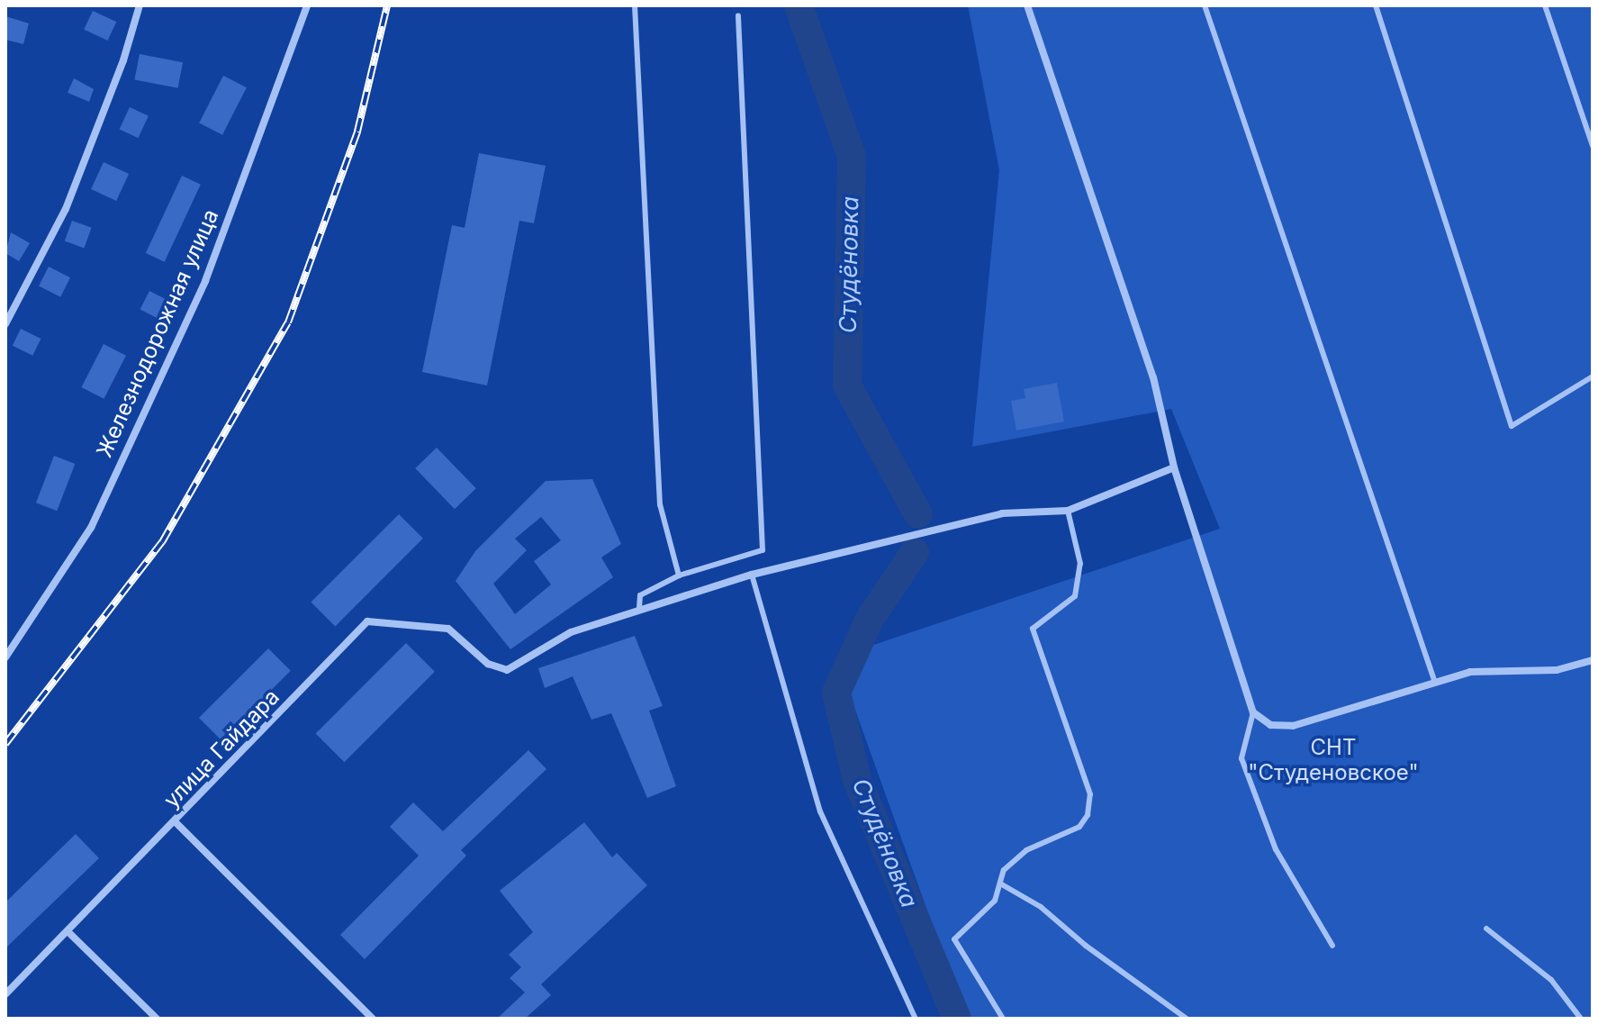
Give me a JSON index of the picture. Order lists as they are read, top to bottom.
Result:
{
  "streets": {
    "street": ["Железнодорожная улица", "улица Гайдара"]
  },
  "water": ["Студёновка"],
  "parks": ["СНТ \"Студеновское\""]
}
